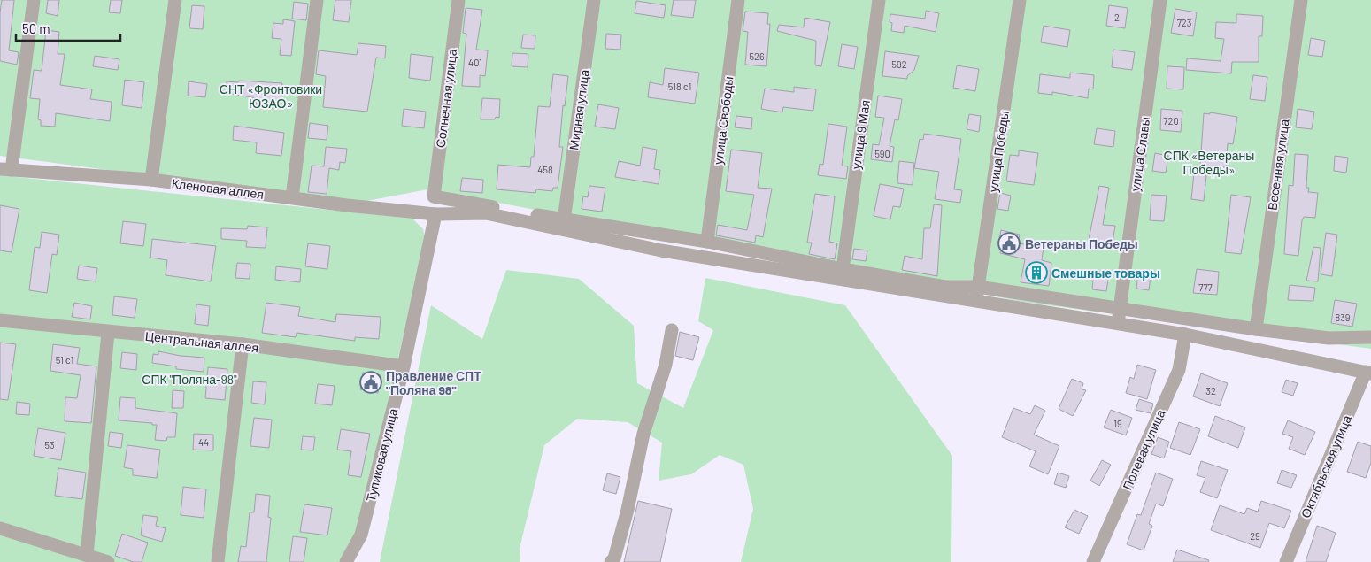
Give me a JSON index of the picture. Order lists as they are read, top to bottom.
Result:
{
  "streets": {
    "street": [
      "Солнечная улица",
      "Мирная улица",
      "улица Свободы",
      "улица 9 Мая",
      "улица Победы",
      "улица Славы",
      "Весенняя улица",
      "Кленовая аллея",
      "Центральная аллея",
      "Полевая улица",
      "Тупиковая улица",
      "Октябрьская улица"
    ]
  },
  "crossings": [
    ["Солнечная улица", "Мирная улица"],
    ["улица Победы", "Кленовая аллея"],
    ["улица Славы", "Кленовая аллея"],
    ["Кленовая аллея", "Полевая улица"],
    ["Кленовая аллея", "Тупиковая улица"],
    ["Кленовая аллея", "Октябрьская улица"],
    ["Центральная аллея", "Тупиковая улица"]
  ],
  "parks": ["СНТ «Фронтовики ЮЗАО»", "СПК «Ветераны Победы»", "СПК \"Поляна-98\""],
  "places": {
    "public building": ["Ветераны Победы", "Правление СПТ \"Поляна 98\""],
    "building": ["Смешные товары"]
  },
  "house_numbers": [
    "2",
    "723",
    "526",
    "401",
    "592",
    "518 с1",
    "720",
    "590",
    "458",
    "777",
    "839",
    "51 с1",
    "32",
    "19",
    "44",
    "53",
    "29"
  ],
  "scale_bar": "50 m"
}
